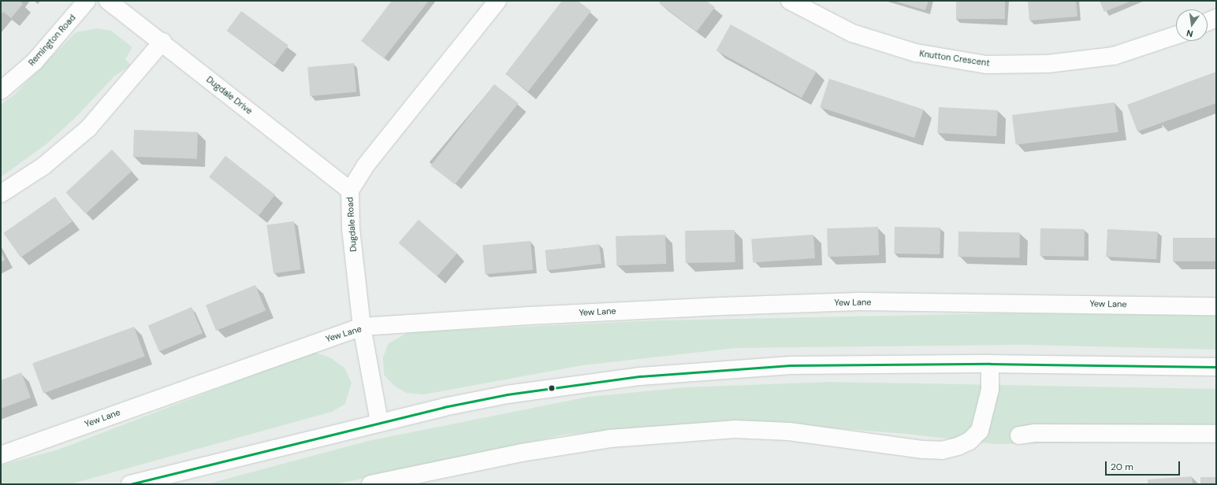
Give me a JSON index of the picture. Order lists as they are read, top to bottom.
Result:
{
  "streets": {
    "street": [
      "Remington Road",
      "Knutton Crescent",
      "Dugdale Drive",
      "Dugdale Road",
      "Yew Lane"
    ]
  },
  "crossings": [
    ["Dugdale Drive", "Dugdale Road"],
    ["Dugdale Road", "Yew Lane"]
  ],
  "lines": ["transit line 20"],
  "scale_bar": "20 m",
  "north": "bottom"
}
